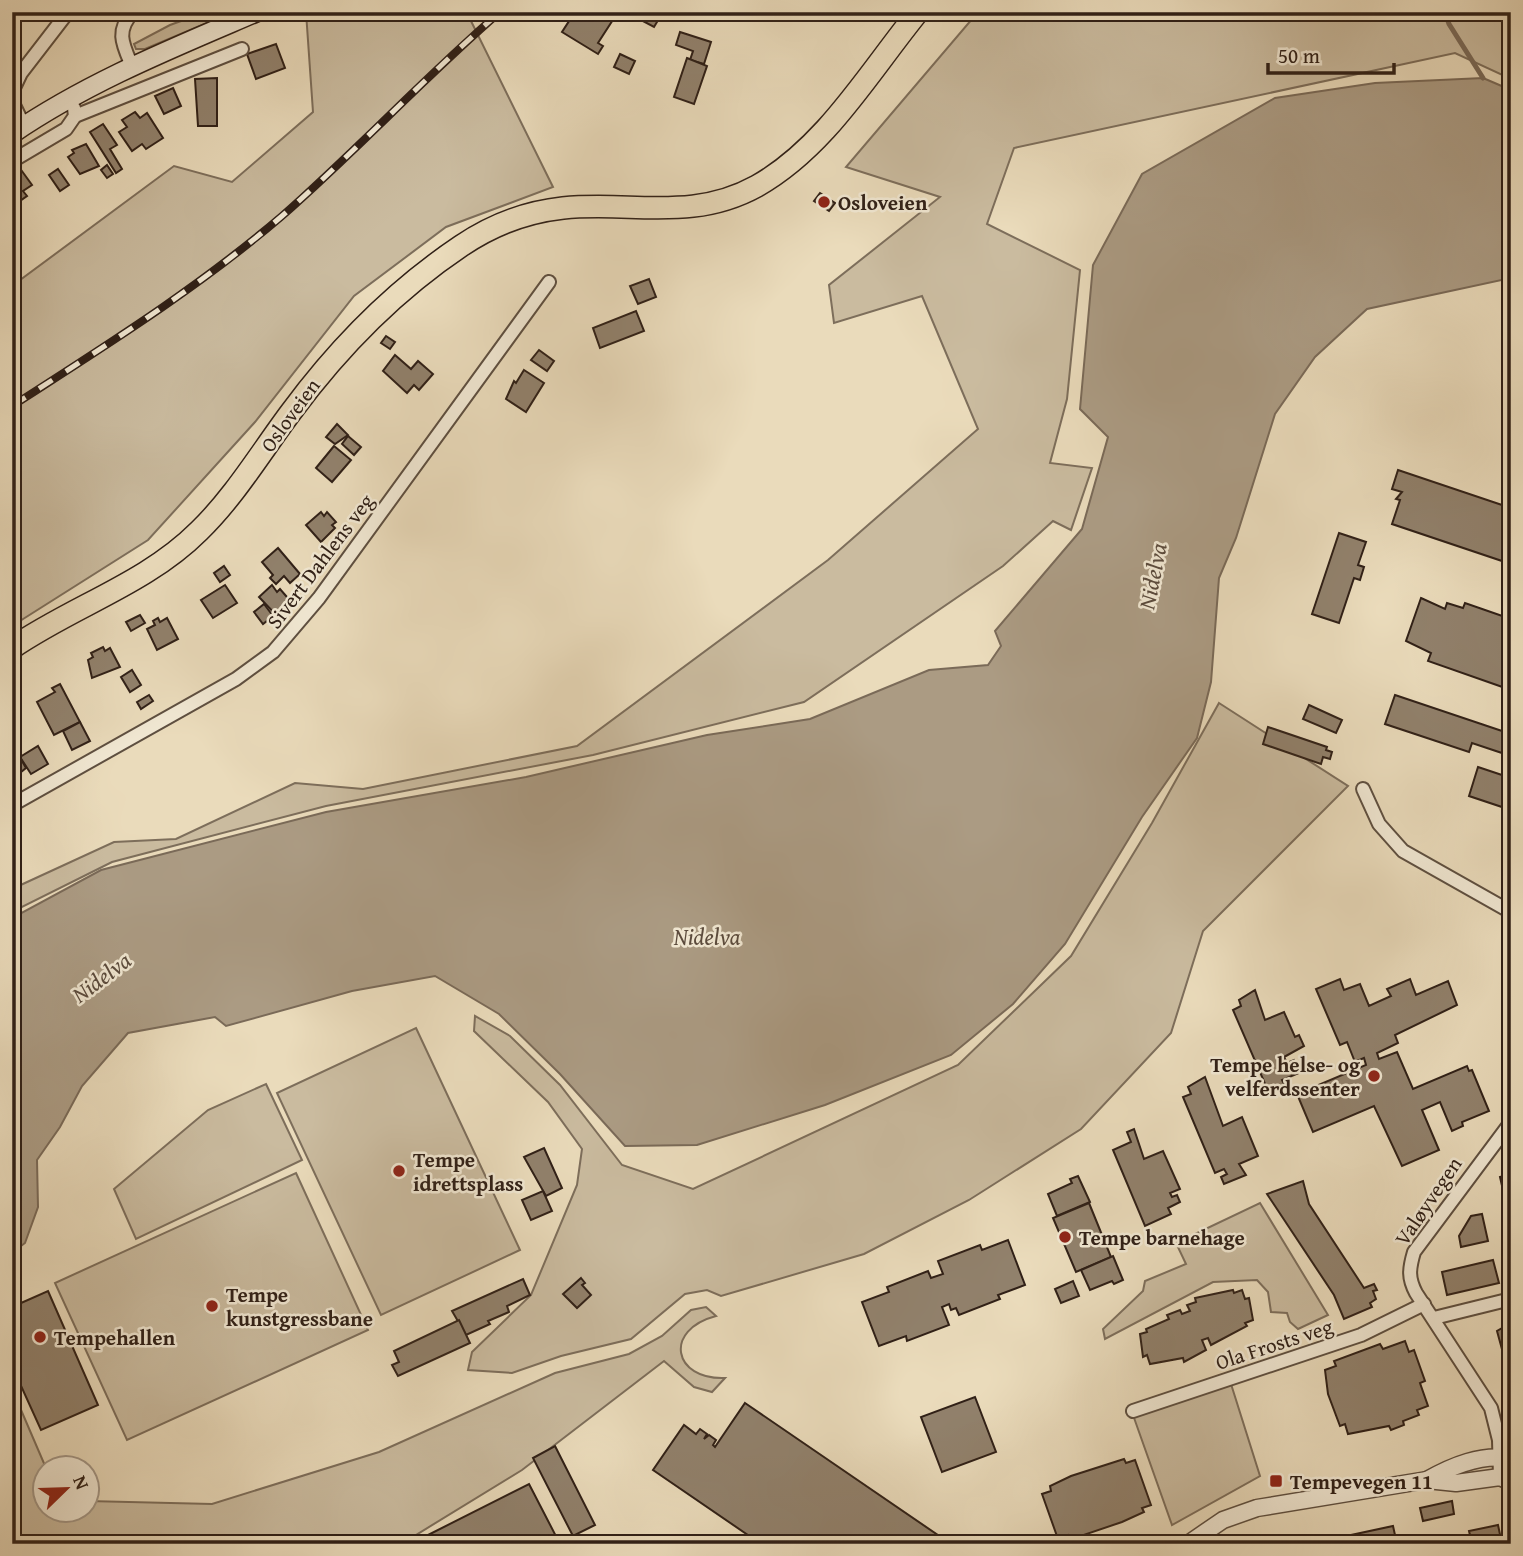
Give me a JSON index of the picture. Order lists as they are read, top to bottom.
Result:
{
  "streets": {
    "highway": ["Osloveien"],
    "street": ["Sivert Dahlens veg", "Valøyvegen", "Ola Frosts veg"]
  },
  "crossings": [
    ["Valøyvegen", "Ola Frosts veg"]
  ],
  "water": ["Nidelva"],
  "places": {
    "other": [
      "Osloveien",
      "Tempe helse- og velferdssenter",
      "Tempe idrettsplass",
      "Tempe barnehage",
      "Tempe kunstgressbane",
      "Tempehallen"
    ],
    "transit": ["Tempevegen 11"]
  },
  "scale_bar": "50 m",
  "north": "top right"
}
